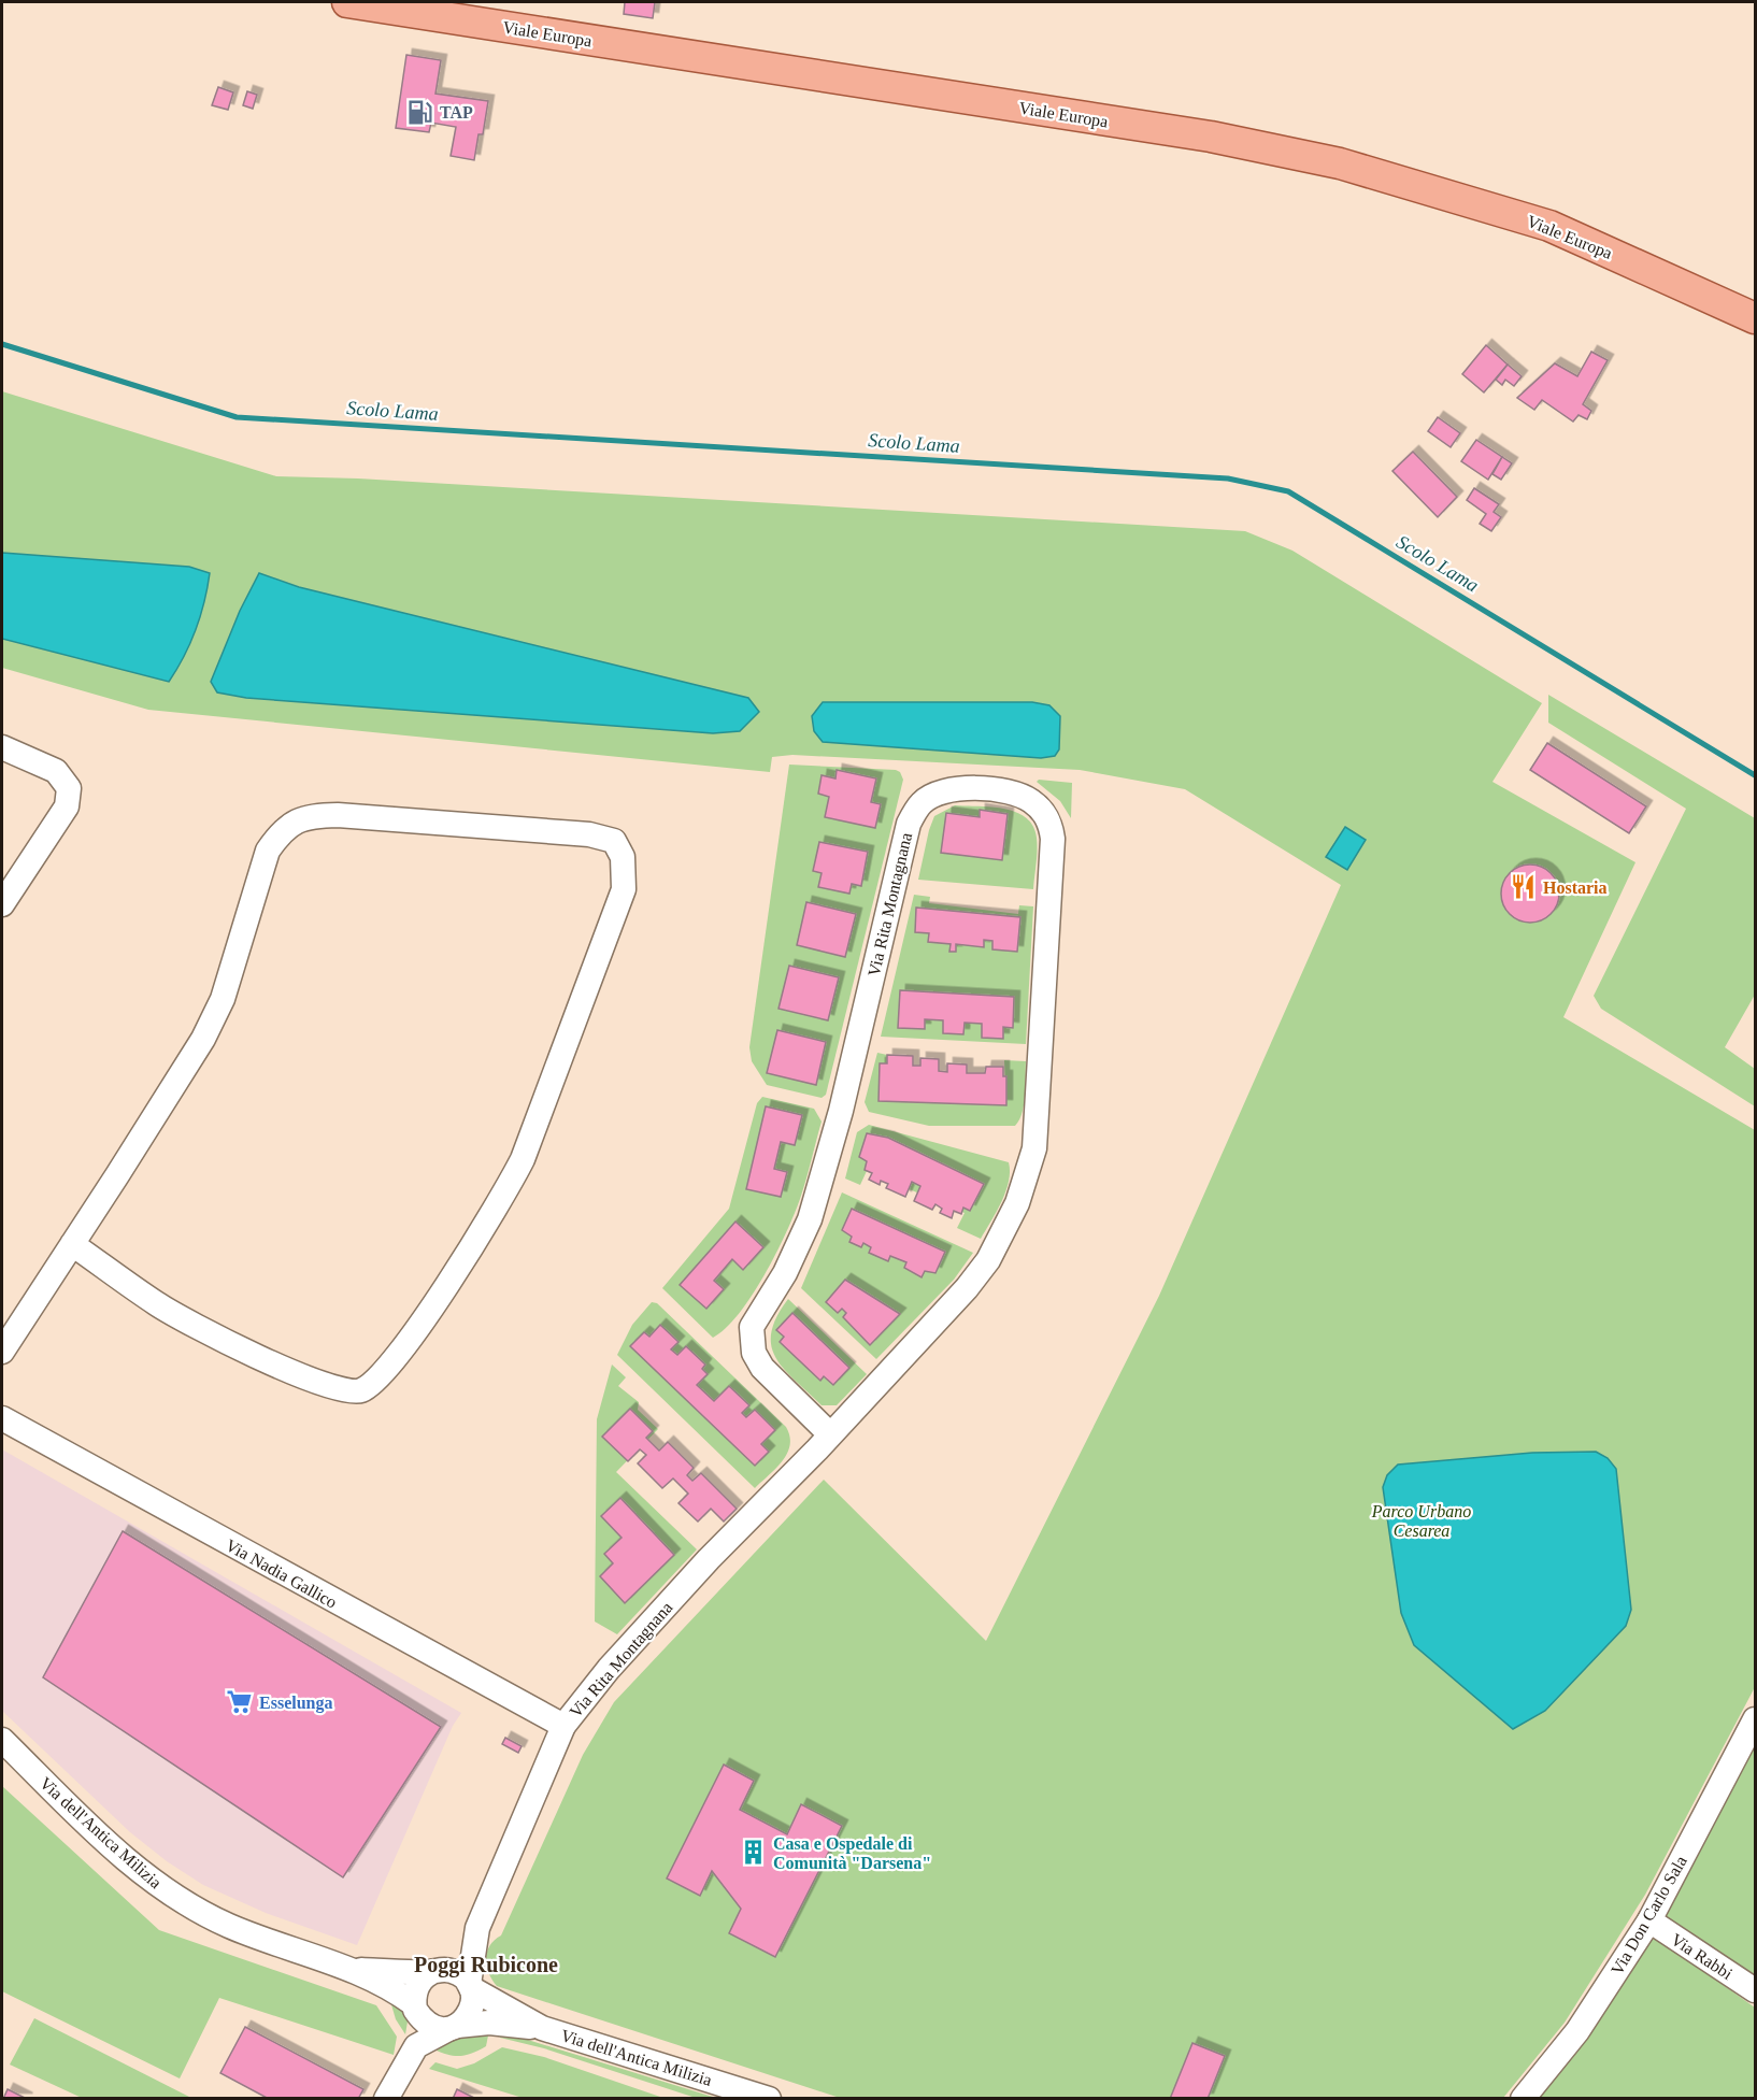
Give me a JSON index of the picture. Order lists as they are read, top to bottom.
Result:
{
  "streets": {
    "main road": ["Viale Europa"],
    "street": [
      "Via Rita Montagnana",
      "Via Nadia Gallico",
      "Via dell'Antica Milizia",
      "Via Don Carlo Sala",
      "Via Rabbi"
    ]
  },
  "crossings": [
    ["Via Rita Montagnana", "Via Nadia Gallico"],
    ["Via Rita Montagnana", "Via dell'Antica Milizia"],
    ["Via Don Carlo Sala", "Via Rabbi"]
  ],
  "districts": ["Poggi Rubicone"],
  "water": ["Scolo Lama"],
  "parks": ["Parco Urbano Cesarea"],
  "places": {
    "fuel station": ["TAP"],
    "restaurant": ["Hostaria"],
    "supermarket": ["Esselunga"],
    "building": ["Casa e Ospedale di Comunità \"Darsena\""]
  }
}
